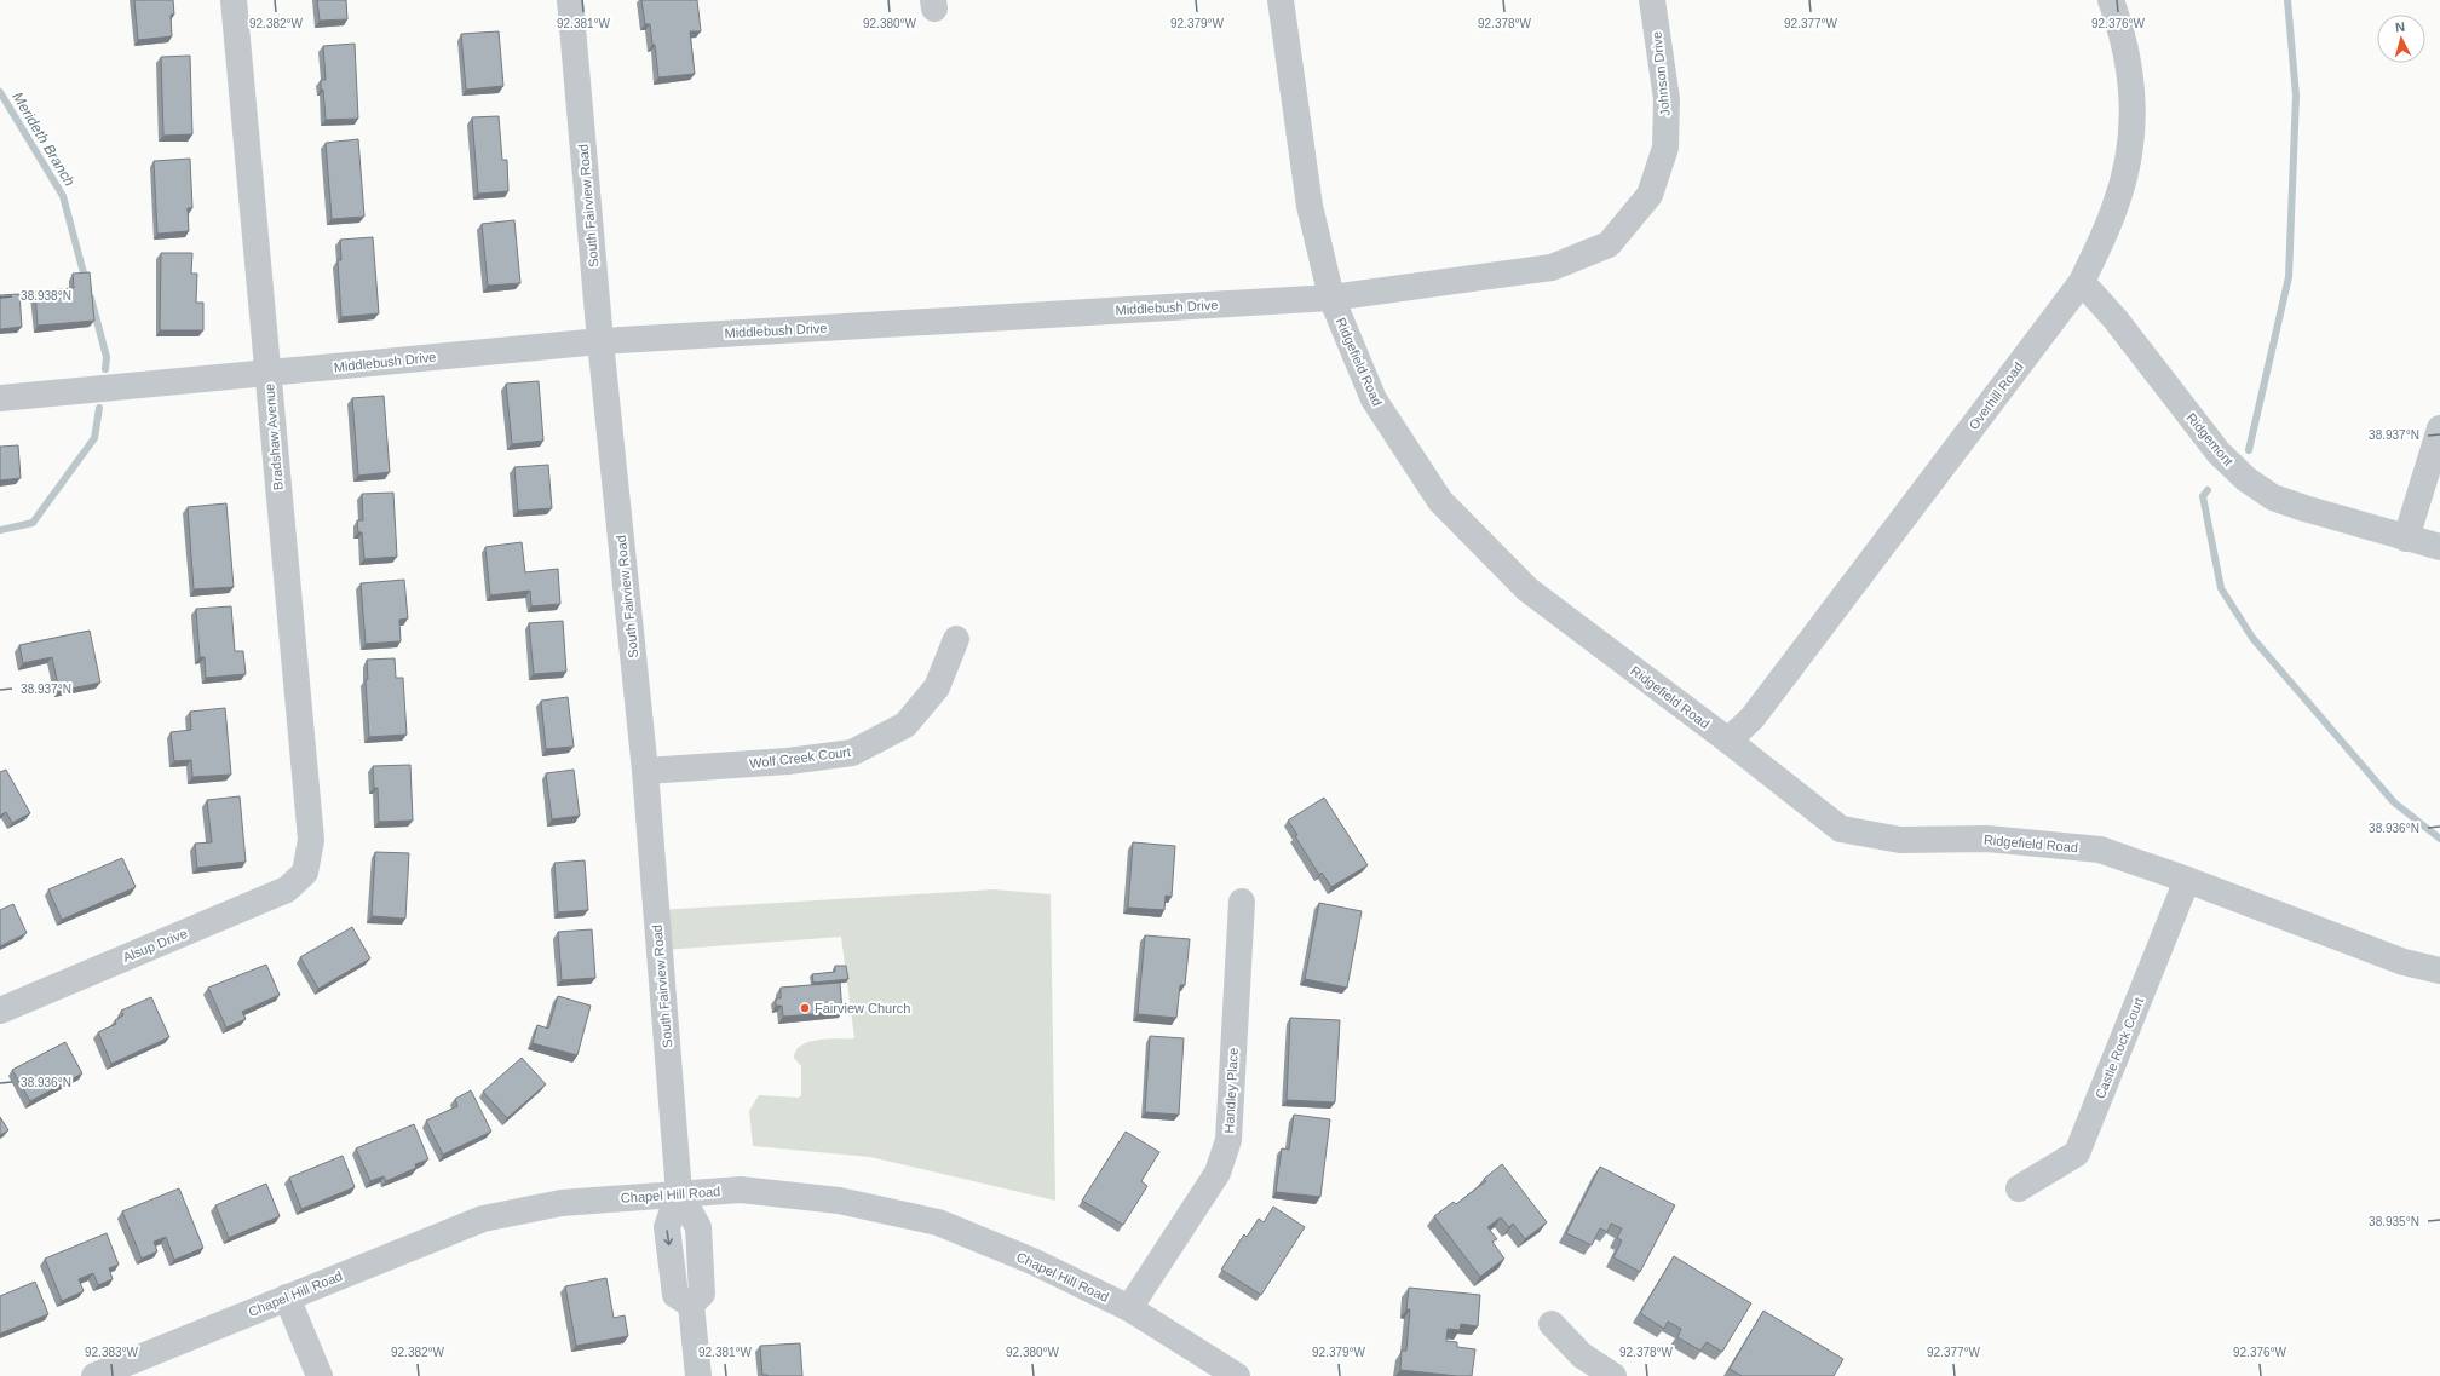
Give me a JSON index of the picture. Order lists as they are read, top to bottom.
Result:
{
  "streets": {
    "street": [
      "Johnson Drive",
      "South Fairview Road",
      "Middlebush Drive",
      "Ridgefield Road",
      "Overhill Road",
      "Bradshaw Avenue",
      "Ridgemont",
      "Wolf Creek Court",
      "Alsup Drive",
      "Castle Rock Court",
      "Handley Place",
      "Chapel Hill Road"
    ]
  },
  "crossings": [
    ["Johnson Drive", "Middlebush Drive"],
    ["South Fairview Road", "Middlebush Drive"],
    ["South Fairview Road", "Wolf Creek Court"],
    ["South Fairview Road", "Chapel Hill Road"],
    ["Middlebush Drive", "Ridgefield Road"],
    ["Middlebush Drive", "Bradshaw Avenue"],
    ["Ridgefield Road", "Overhill Road"],
    ["Ridgefield Road", "Castle Rock Court"],
    ["Overhill Road", "Ridgemont"],
    ["Bradshaw Avenue", "Alsup Drive"],
    ["Handley Place", "Chapel Hill Road"]
  ],
  "water": ["Merideth Branch"],
  "places": ["Fairview Church"],
  "north": "top",
  "coordinates": [
    "92.382°W",
    "92.381°W",
    "92.380°W",
    "92.379°W",
    "92.378°W",
    "92.377°W",
    "92.376°W",
    "38.938°N",
    "38.937°N",
    "38.936°N",
    "38.935°N",
    "92.383°W"
  ]
}
